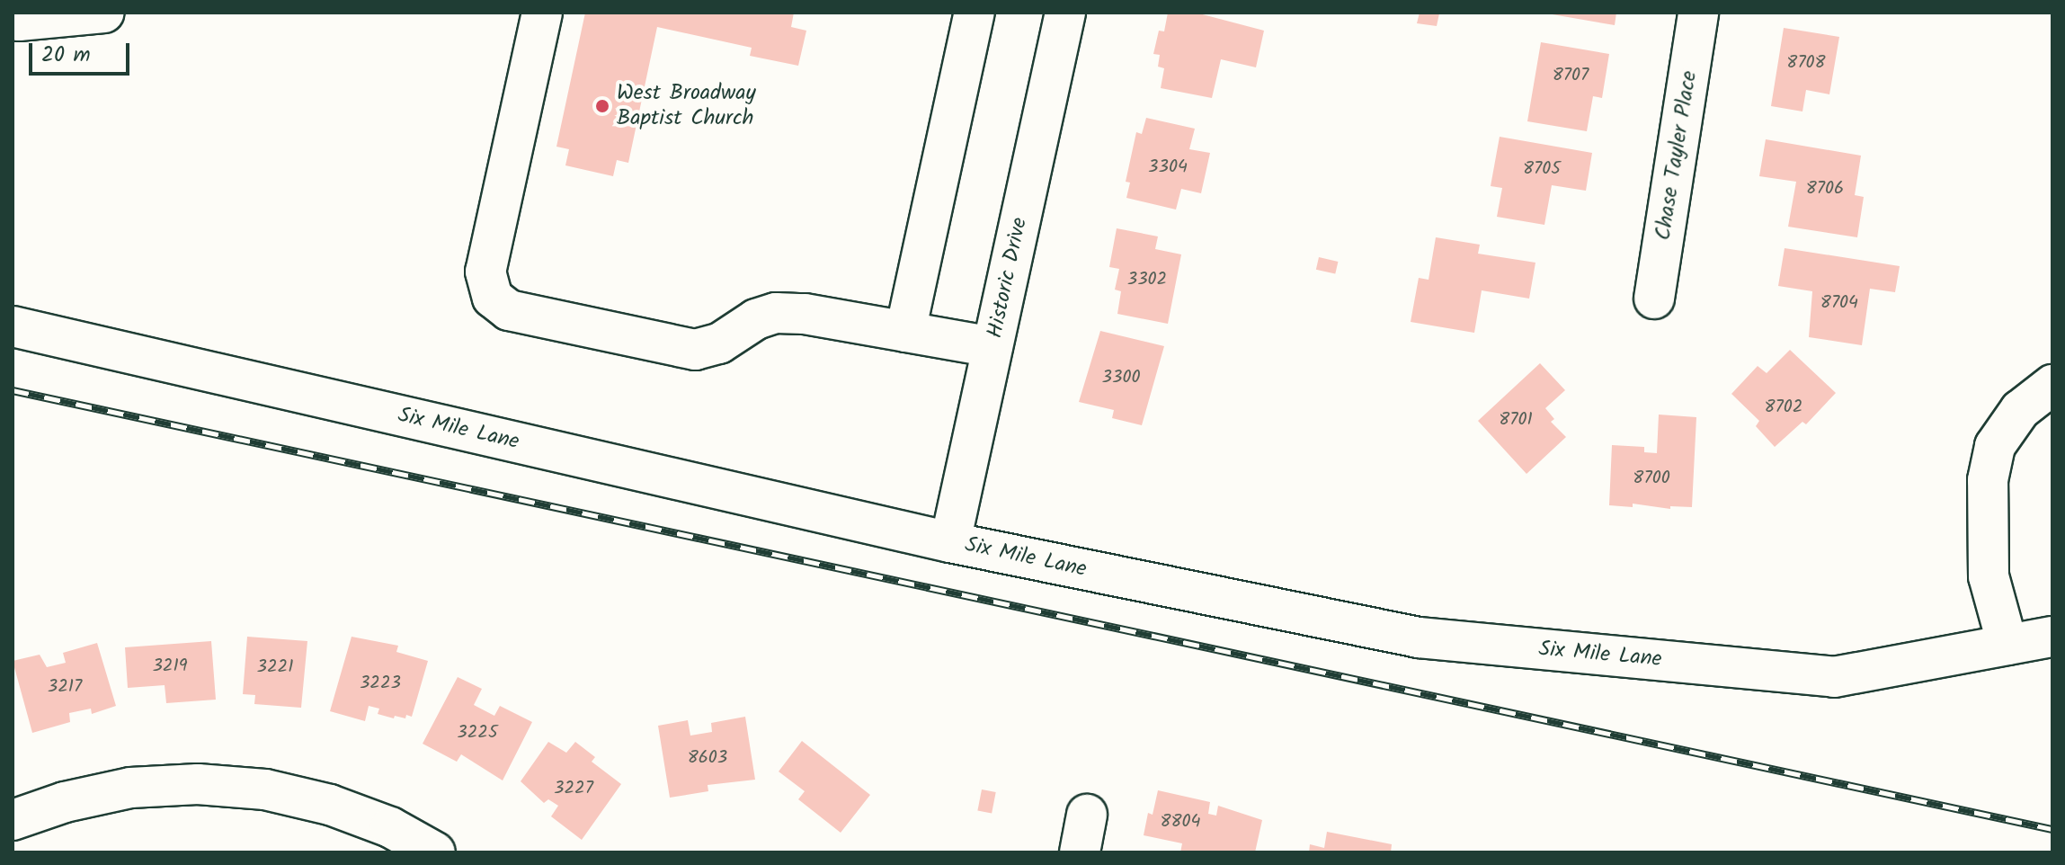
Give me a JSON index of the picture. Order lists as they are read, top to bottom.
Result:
{
  "streets": {
    "street": ["Chase Tayler Place", "Historic Drive", "Six Mile Lane"]
  },
  "crossings": [
    ["Historic Drive", "Six Mile Lane"]
  ],
  "places": ["West Broadway Baptist Church"],
  "house_numbers": [
    "8708",
    "8707",
    "3304",
    "8705",
    "8706",
    "3302",
    "8704",
    "3300",
    "8702",
    "8701",
    "8700",
    "3219",
    "3221",
    "3223",
    "3217",
    "3225",
    "8603",
    "3227",
    "8804"
  ],
  "scale_bar": "20 m"
}
